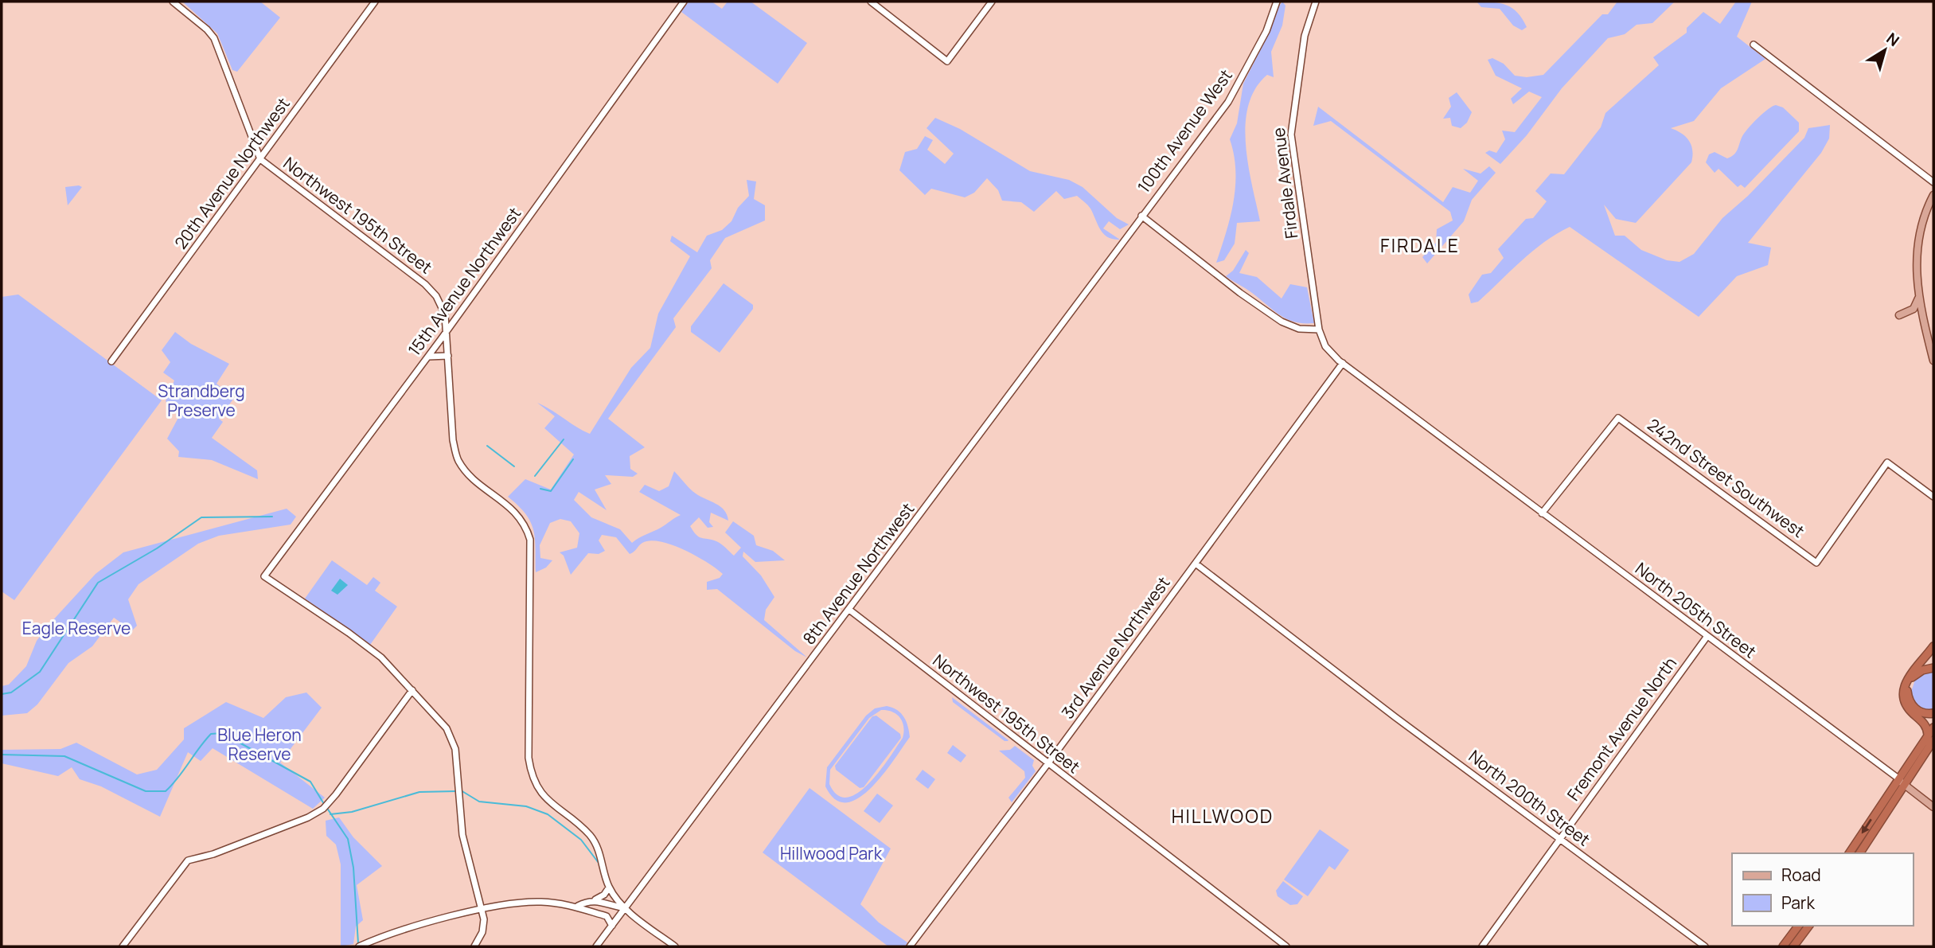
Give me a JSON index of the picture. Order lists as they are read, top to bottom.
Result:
{
  "streets": {
    "main road": ["North 205th Street"],
    "street": [
      "100th Avenue West",
      "20th Avenue Northwest",
      "Firdale Avenue",
      "Northwest 195th Street",
      "15th Avenue Northwest",
      "242nd Street Southwest",
      "8th Avenue Northwest",
      "3rd Avenue Northwest",
      "Fremont Avenue North",
      "North 200th Street"
    ]
  },
  "crossings": [
    ["100th Avenue West", "8th Avenue Northwest"],
    ["20th Avenue Northwest", "Northwest 195th Street"],
    ["Firdale Avenue", "North 205th Street"],
    ["Northwest 195th Street", "8th Avenue Northwest"],
    ["Northwest 195th Street", "3rd Avenue Northwest"],
    ["242nd Street Southwest", "North 205th Street"],
    ["North 205th Street", "3rd Avenue Northwest"],
    ["North 205th Street", "Fremont Avenue North"],
    ["3rd Avenue Northwest", "North 200th Street"],
    ["Fremont Avenue North", "North 200th Street"]
  ],
  "districts": ["FIRDALE", "HILLWOOD"],
  "parks": [
    "Strandberg Preserve",
    "Eagle Reserve",
    "Blue Heron Reserve",
    "Hillwood Park"
  ],
  "legend": ["Road", "Park"],
  "north": "top right"
}
